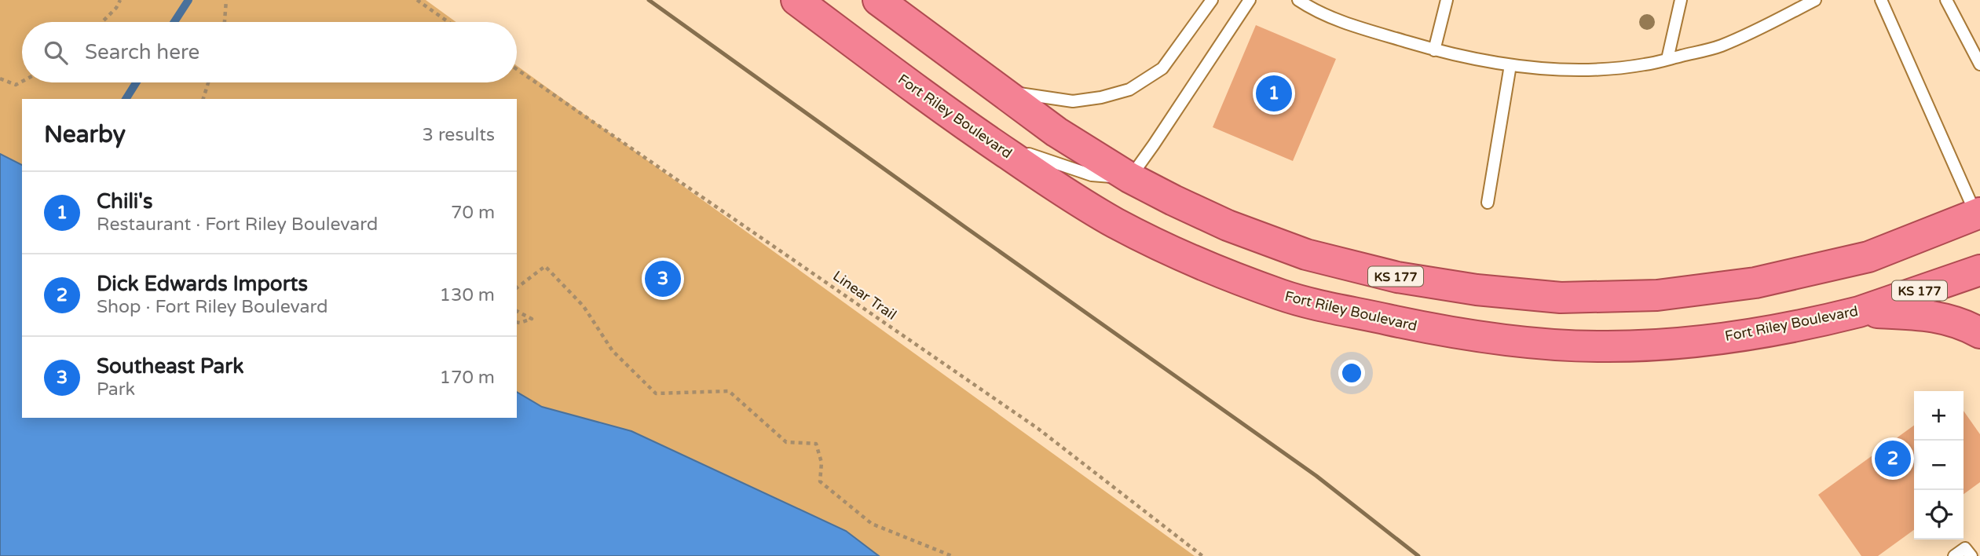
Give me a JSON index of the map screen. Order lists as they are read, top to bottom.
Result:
{
  "streets": {
    "highway": ["Fort Riley Boulevard", "KS 177"],
    "path": ["Linear Trail"]
  },
  "page": {
    "search": "Search here",
    "pins": ["1", "3", "2"],
    "heading": ["Nearby", "3 results"],
    "list": [
      {
        "mark": "1",
        "name": "Chili's",
        "note": "Restaurant · Fort Riley Boulevard",
        "value": "70 m"
      },
      {
        "mark": "2",
        "name": "Dick Edwards Imports",
        "note": "Shop · Fort Riley Boulevard",
        "value": "130 m"
      },
      {
        "mark": "3",
        "name": "Southeast Park",
        "note": "Park",
        "value": "170 m"
      }
    ],
    "map_buttons": ["+", "−"]
  }
}
